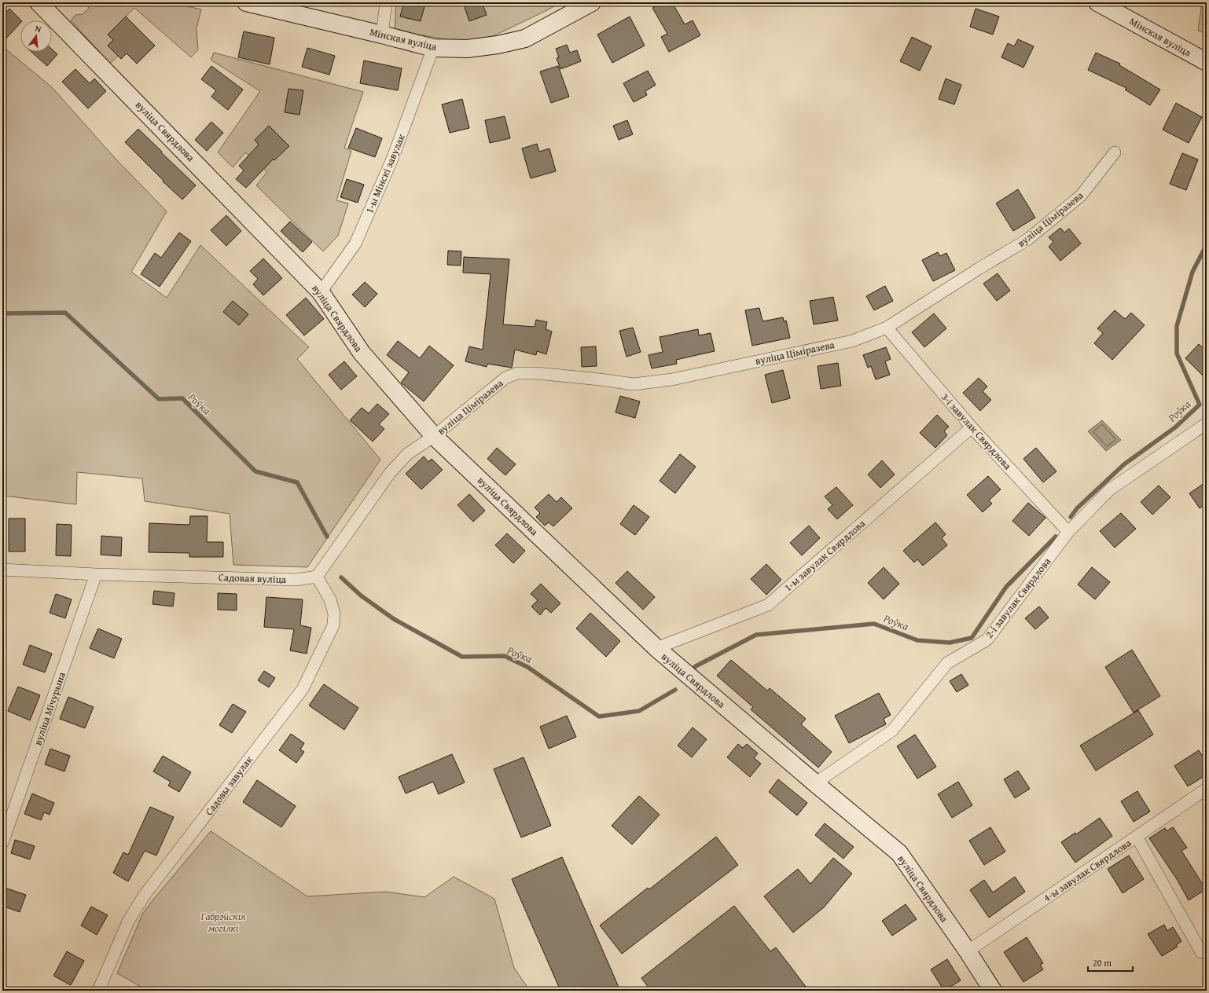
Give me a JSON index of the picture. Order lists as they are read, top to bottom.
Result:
{
  "streets": {
    "street": [
      "Мінская вуліца",
      "вуліца Свярдлова",
      "1-ы Мінскі завулак",
      "вуліца Ціміразева",
      "3-і завулак Свярдлова",
      "1-ы завулак Свярдлова",
      "Садовая вуліца",
      "2-і завулак Свярдлова",
      "вуліца Мічурына",
      "Садовы завулак",
      "4-ы завулак Свярдлова"
    ]
  },
  "crossings": [
    ["Мінская вуліца", "1-ы Мінскі завулак"],
    ["вуліца Свярдлова", "1-ы Мінскі завулак"],
    ["вуліца Свярдлова", "вуліца Ціміразева"],
    ["вуліца Свярдлова", "1-ы завулак Свярдлова"],
    ["вуліца Свярдлова", "2-і завулак Свярдлова"],
    ["вуліца Свярдлова", "4-ы завулак Свярдлова"],
    ["вуліца Ціміразева", "3-і завулак Свярдлова"],
    ["3-і завулак Свярдлова", "1-ы завулак Свярдлова"],
    ["3-і завулак Свярдлова", "2-і завулак Свярдлова"],
    ["Садовая вуліца", "вуліца Мічурына"],
    ["Садовая вуліца", "Садовы завулак"]
  ],
  "water": ["Роўка"],
  "parks": ["Габрэйскія могілкі"],
  "scale_bar": "20 m",
  "north": "top"
}
